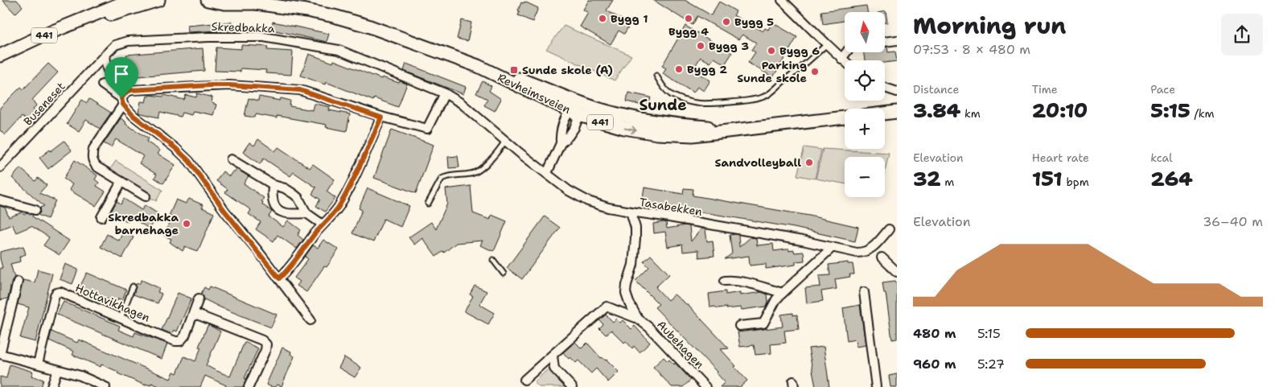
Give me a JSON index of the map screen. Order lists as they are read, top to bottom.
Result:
{
  "streets": {
    "main road": ["441", "Revheimsveien"],
    "street": [
      "Skredbakka",
      "Buseneset",
      "Tasabekken",
      "Hottavikhagen",
      "Aubehagen"
    ]
  },
  "crossings": [
    ["Skredbakka", "Buseneset"],
    ["Skredbakka", "Tasabekken"],
    ["Tasabekken", "Aubehagen"]
  ],
  "districts": ["Sunde"],
  "places": {
    "other": [
      "Bygg 1",
      "Bygg 4",
      "Bygg 5",
      "Bygg 3",
      "Bygg 6",
      "Bygg 2",
      "Parking Sunde skole",
      "Sandvolleyball",
      "Skredbakka barnehage"
    ],
    "transit": ["Sunde skole (A)"]
  },
  "north": "top",
  "page": {
    "heading": ["Morning run", "07:53 · 8 × 480 m"],
    "map_buttons": ["+", "−"],
    "stats": [
      ["Distance", "3.84 km"],
      ["Time", "20:10"],
      ["Pace", "5:15 /km"],
      ["Elevation", "32 m"],
      ["Heart rate", "151 bpm"],
      ["kcal", "264"]
    ],
    "chart": ["Elevation", "36–40 m"],
    "list": [
      {
        "name": "480 m",
        "note": "5:15"
      },
      {
        "name": "960 m",
        "note": "5:27"
      }
    ]
  }
}
